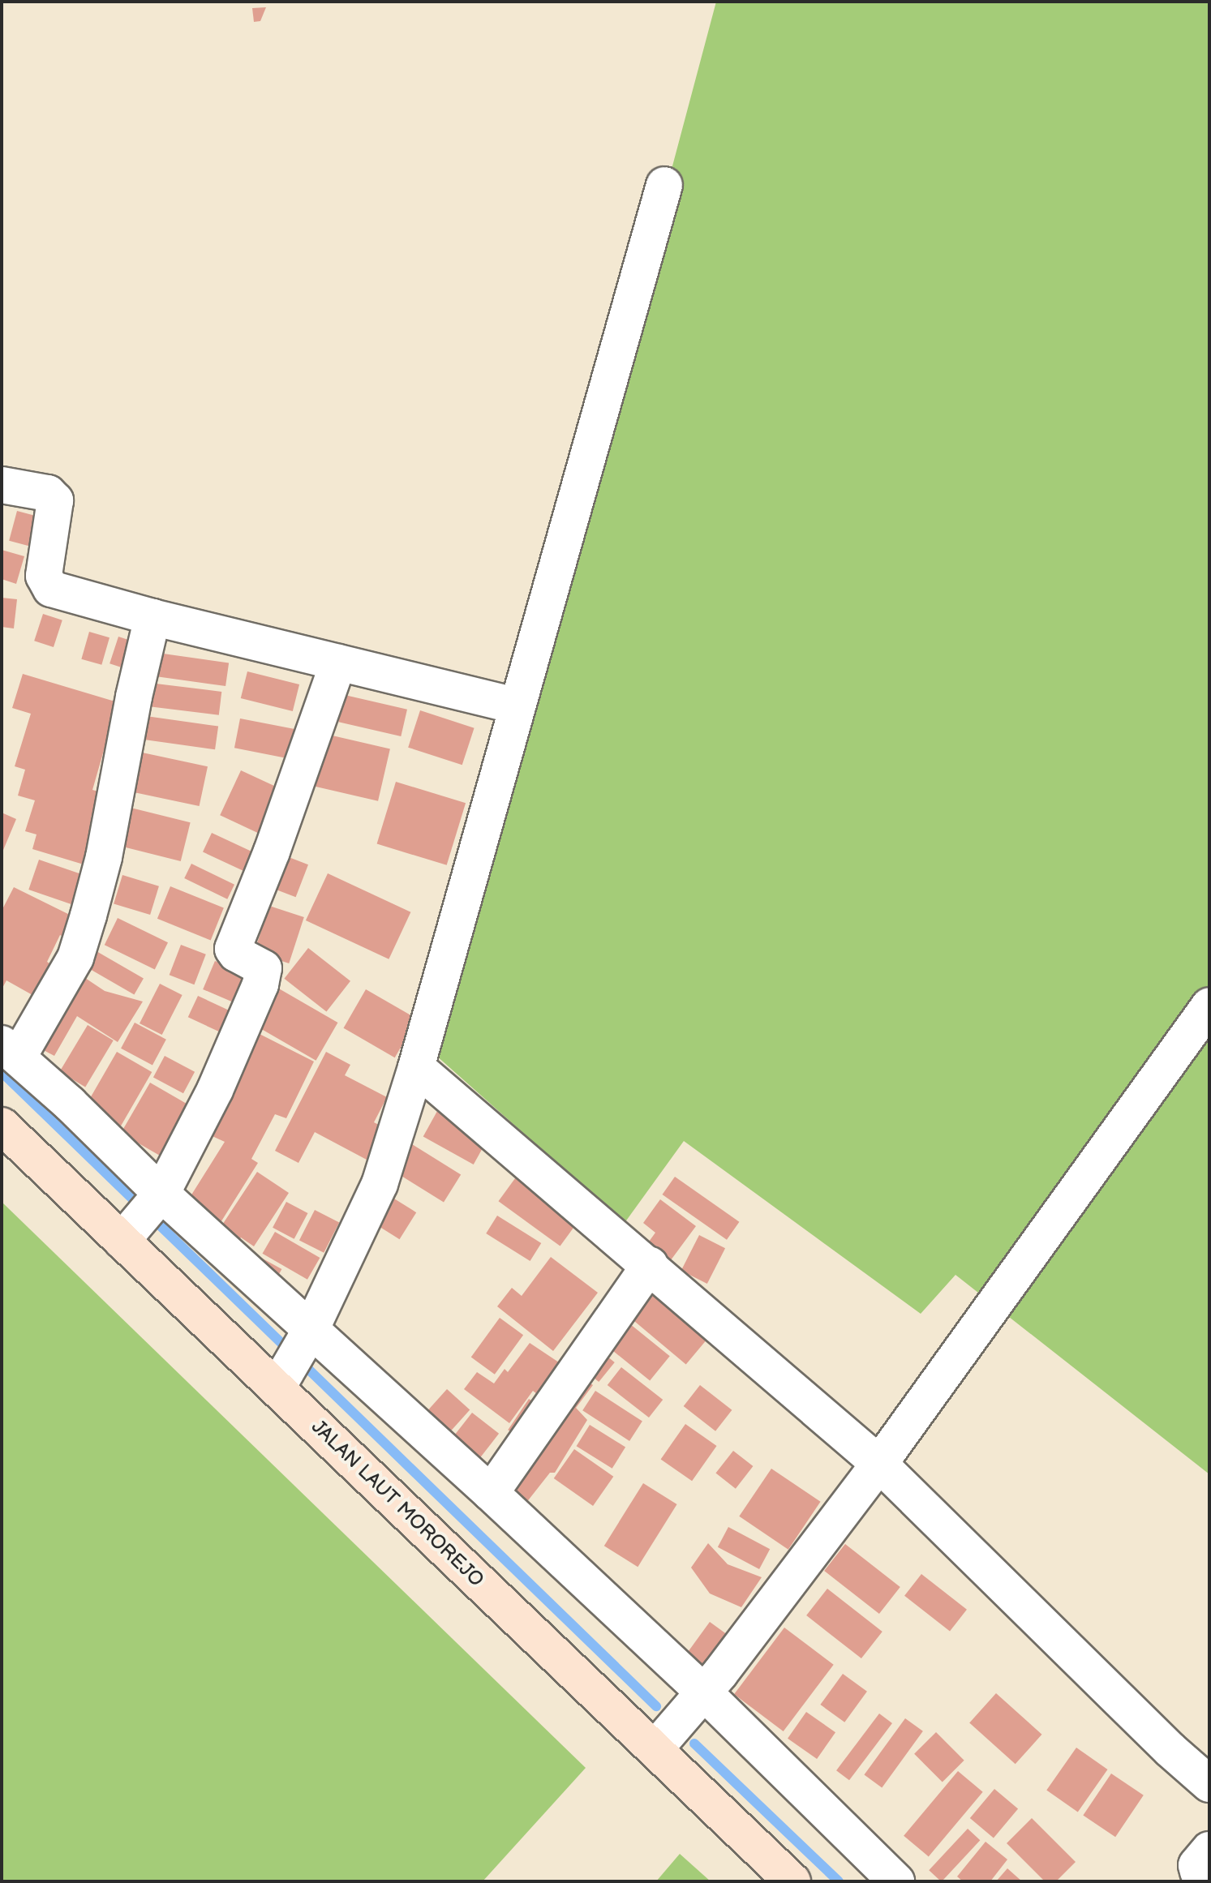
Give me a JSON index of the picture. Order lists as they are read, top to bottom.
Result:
{
  "streets": {
    "street": ["JALAN LAUT MOROREJO"]
  }
}
